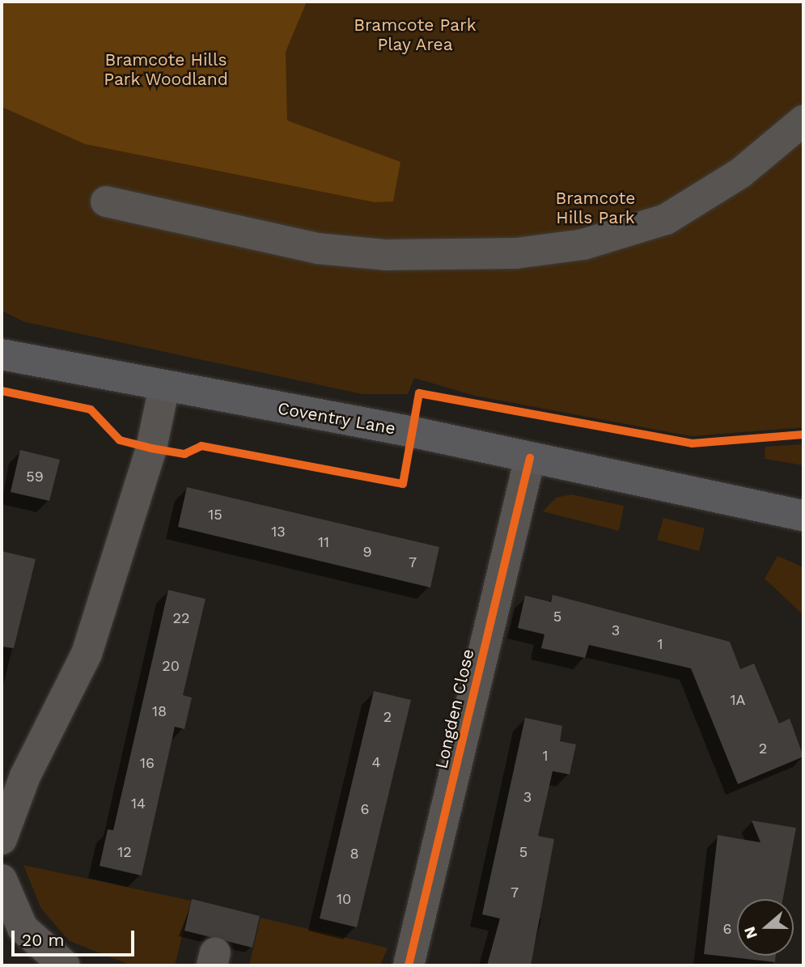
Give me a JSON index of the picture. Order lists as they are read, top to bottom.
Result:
{
  "streets": {
    "main road": ["Coventry Lane"],
    "street": ["Longden Close"]
  },
  "crossings": [
    ["Coventry Lane", "Longden Close"]
  ],
  "parks": ["Bramcote Park Play Area", "Bramcote Hills Park Woodland", "Bramcote Hills Park"],
  "house_numbers": [
    "59",
    "15",
    "13",
    "11",
    "9",
    "7",
    "5",
    "22",
    "3",
    "1",
    "20",
    "1A",
    "18",
    "2",
    "2",
    "1",
    "4",
    "16",
    "3",
    "14",
    "6",
    "12",
    "5",
    "8",
    "7",
    "10",
    "6"
  ],
  "scale_bar": "20 m",
  "north": "left"
}
